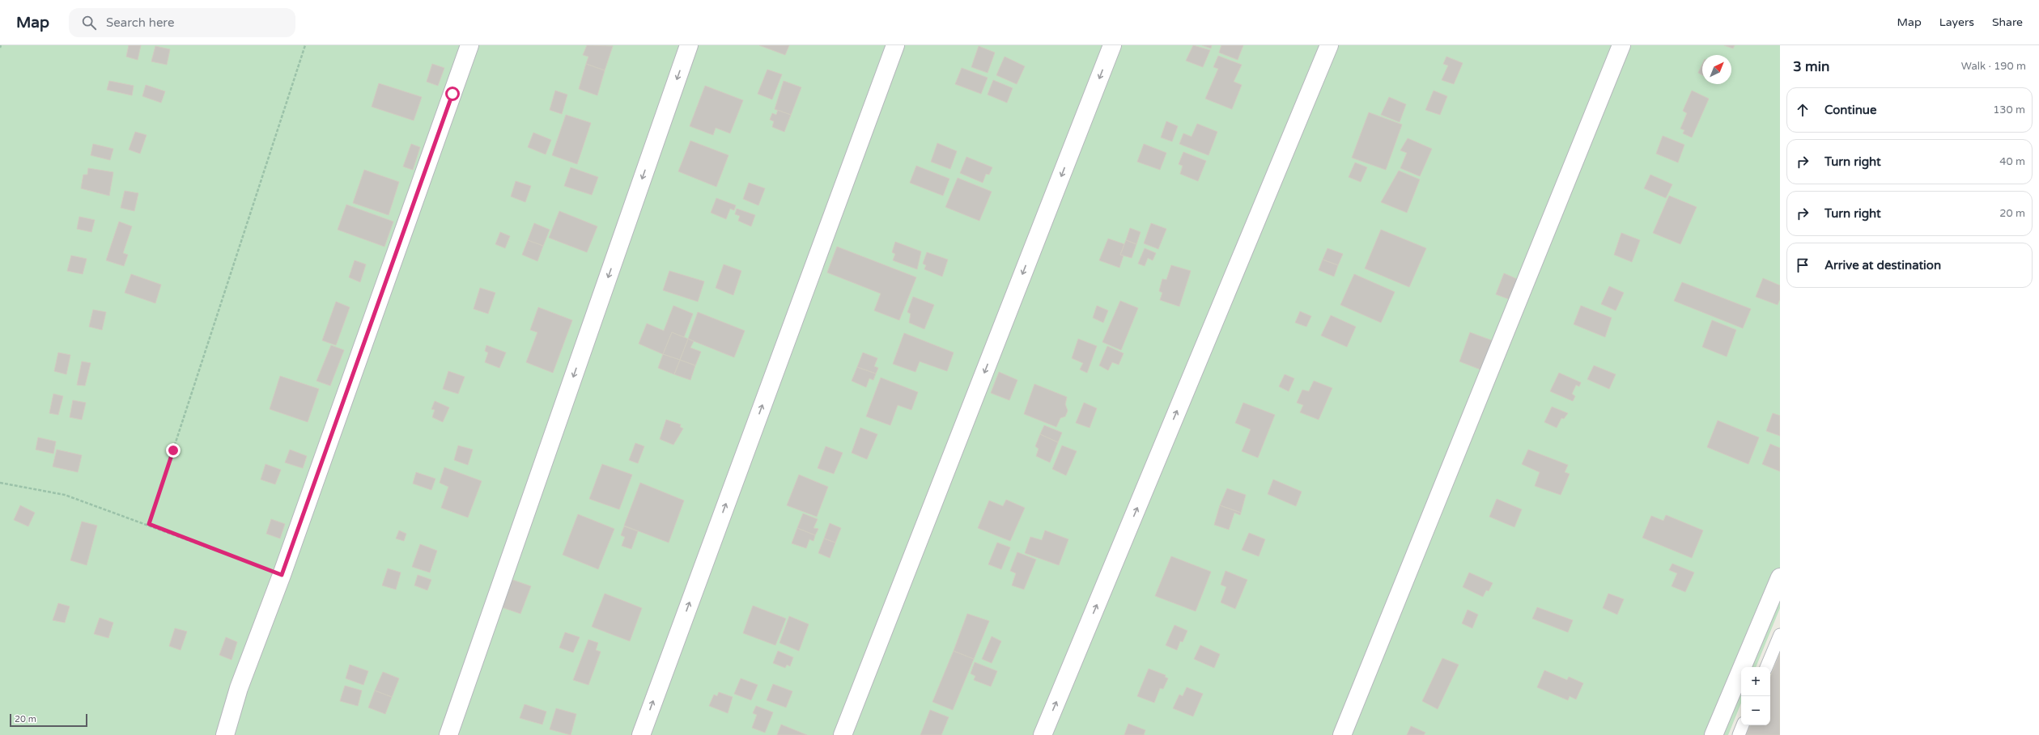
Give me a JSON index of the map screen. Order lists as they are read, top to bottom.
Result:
{
  "scale_bar": "20 m",
  "north": "top right",
  "page": {
    "header": "Map",
    "search": "Search here",
    "nav": ["Map", "Layers", "Share"],
    "heading": ["3 min", "Walk · 190 m"],
    "list": [
      ["Continue", "130 m"],
      ["Turn right", "40 m"],
      ["Turn right", "20 m"],
      "Arrive at destination"
    ],
    "map_buttons": ["+", "−"],
    "scale": "20 m"
  }
}
